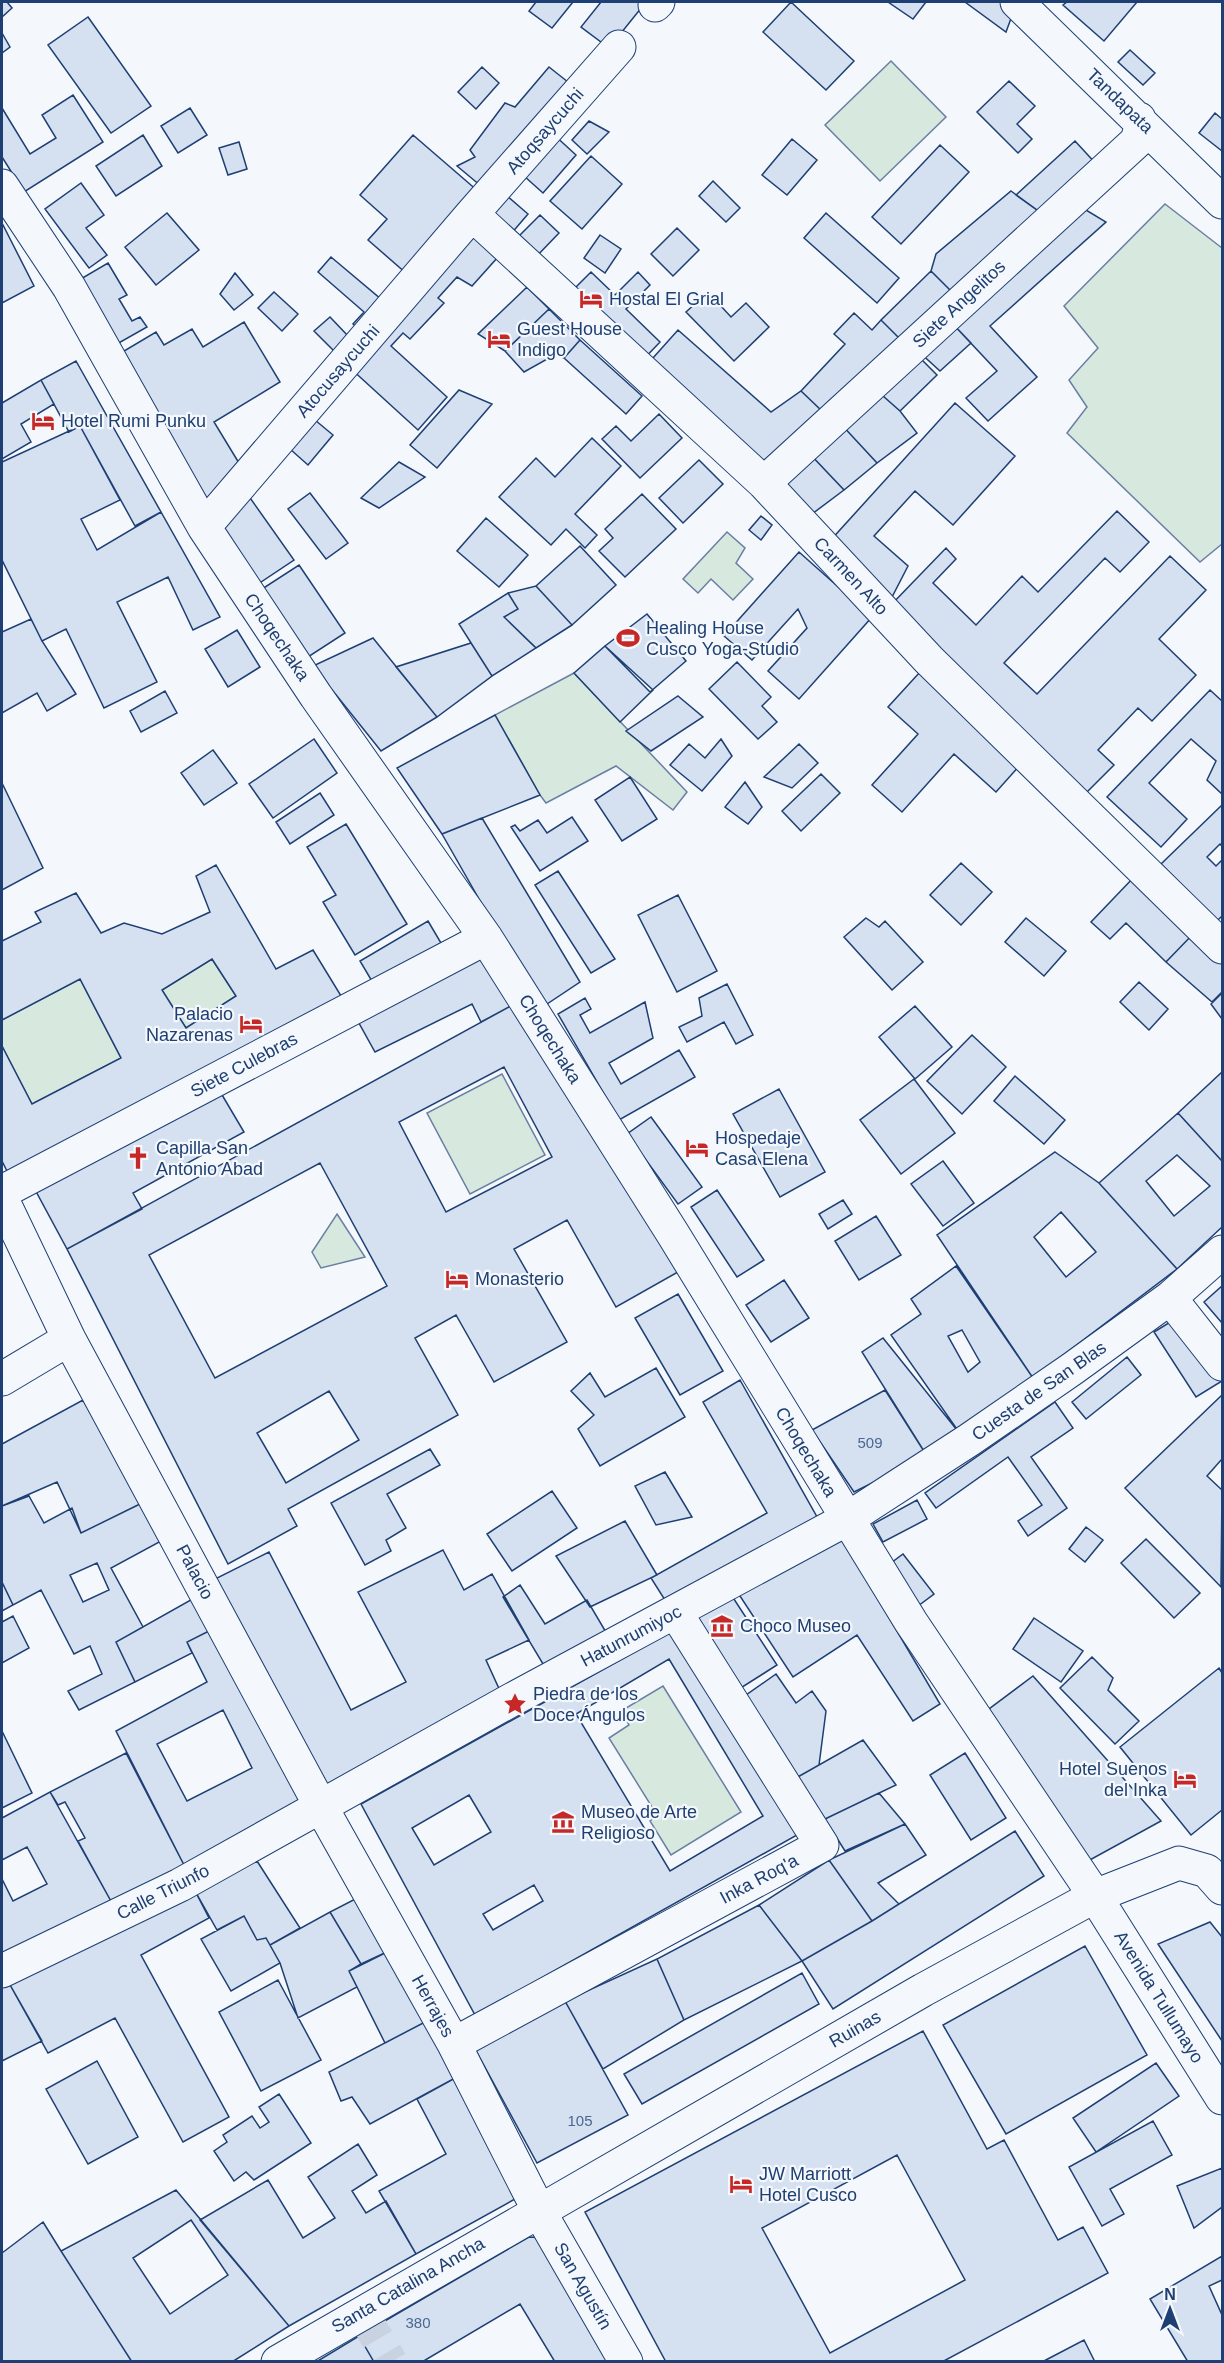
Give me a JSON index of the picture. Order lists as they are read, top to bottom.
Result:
{
  "streets": {
    "street": [
      "Tandapata",
      "Atoqsaycuchi",
      "Siete Angelitos",
      "Atocusaycuchi",
      "Carmen Alto",
      "Choqechaka",
      "Siete Culebras",
      "Cuesta de San Blas",
      "Palacio",
      "Hatunrumiyoc",
      "Inka Roq'a",
      "Calle Triunfo",
      "Avenida Tullumayo",
      "Herrajes",
      "Ruinas",
      "Santa Catalina Ancha",
      "San Agustín"
    ]
  },
  "crossings": [
    ["Tandapata", "Siete Angelitos"],
    ["Atoqsaycuchi", "Atocusaycuchi"],
    ["Atoqsaycuchi", "Carmen Alto"],
    ["Siete Angelitos", "Carmen Alto"],
    ["Atocusaycuchi", "Carmen Alto"],
    ["Atocusaycuchi", "Choqechaka"],
    ["Choqechaka", "Siete Culebras"],
    ["Choqechaka", "Cuesta de San Blas"],
    ["Choqechaka", "Hatunrumiyoc"],
    ["Choqechaka", "Avenida Tullumayo"],
    ["Choqechaka", "Ruinas"],
    ["Cuesta de San Blas", "Hatunrumiyoc"],
    ["Palacio", "Hatunrumiyoc"],
    ["Palacio", "Calle Triunfo"],
    ["Palacio", "Herrajes"],
    ["Hatunrumiyoc", "Inka Roq'a"],
    ["Hatunrumiyoc", "Calle Triunfo"],
    ["Hatunrumiyoc", "Herrajes"],
    ["Inka Roq'a", "Herrajes"],
    ["Calle Triunfo", "Herrajes"],
    ["Avenida Tullumayo", "Ruinas"],
    ["Herrajes", "Ruinas"],
    ["Herrajes", "Santa Catalina Ancha"],
    ["Herrajes", "San Agustín"],
    ["Ruinas", "Santa Catalina Ancha"],
    ["Ruinas", "San Agustín"],
    ["Santa Catalina Ancha", "San Agustín"]
  ],
  "places": {
    "hotel": [
      "Hostal El Grial",
      "Guest House Indigo",
      "Hotel Rumi Punku",
      "Palacio Nazarenas",
      "Hospedaje Casa Elena",
      "Monasterio",
      "Hotel Suenos del Inka",
      "JW Marriott Hotel Cusco"
    ],
    "sports": ["Healing House Cusco Yoga-Studio"],
    "church": ["Capilla San Antonio Abad"],
    "museum": ["Choco Museo", "Museo de Arte Religioso"],
    "place": ["Piedra de los Doce Ángulos"]
  },
  "house_numbers": ["509", "105", "380"],
  "north": "top"
}
